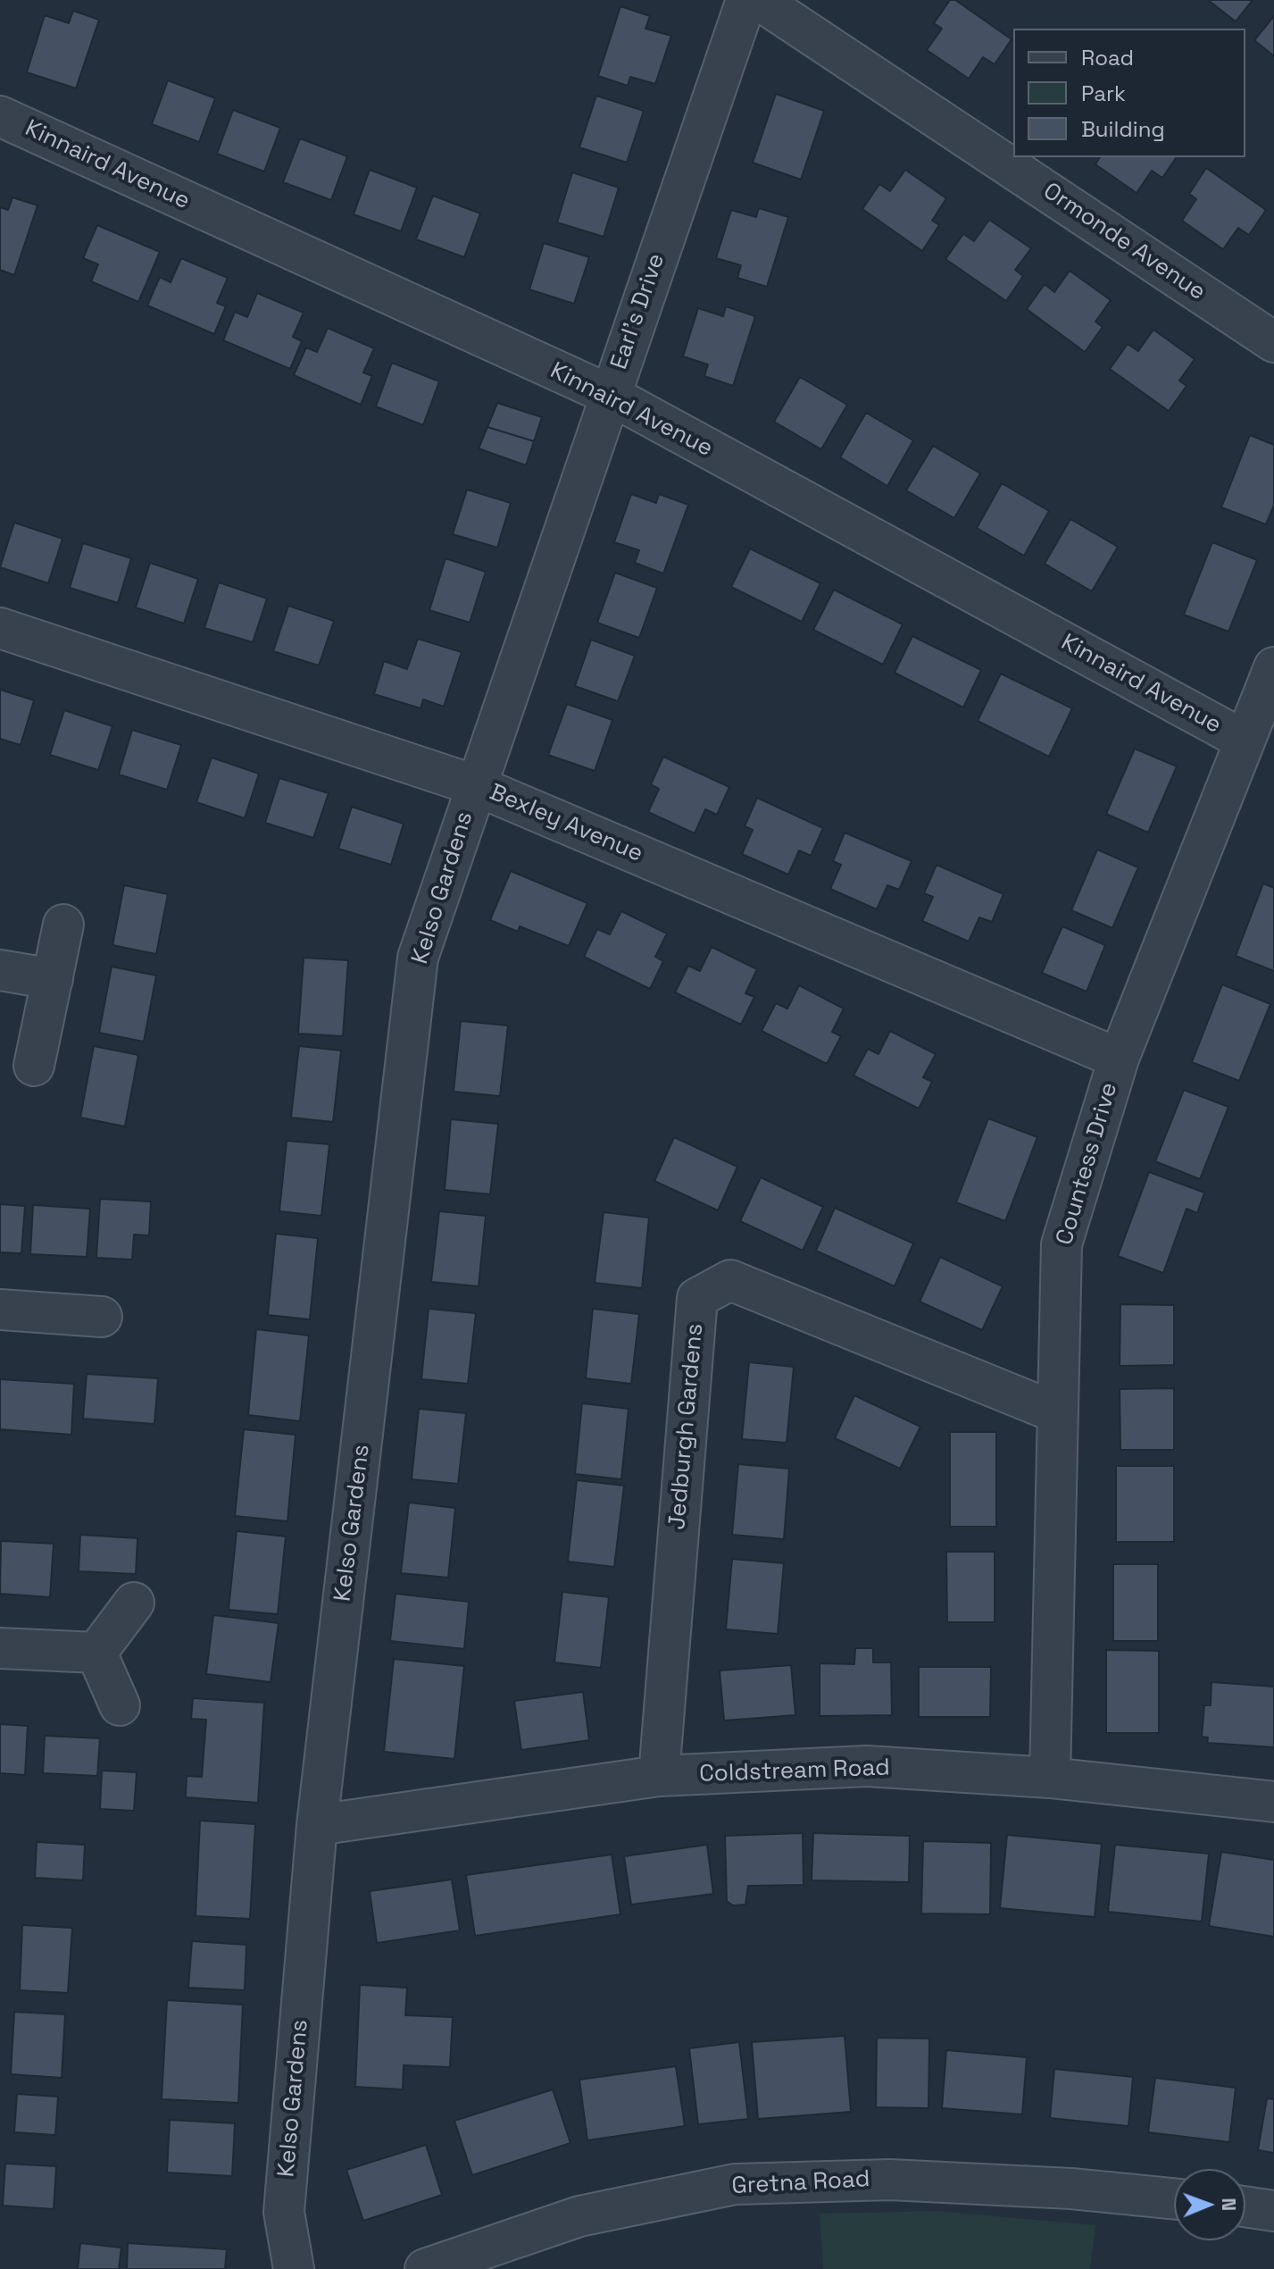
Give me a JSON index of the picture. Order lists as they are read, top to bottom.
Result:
{
  "streets": {
    "street": [
      "Kinnaird Avenue",
      "Ormonde Avenue",
      "Earl's Drive",
      "Bexley Avenue",
      "Kelso Gardens",
      "Countess Drive",
      "Jedburgh Gardens",
      "Coldstream Road",
      "Gretna Road"
    ]
  },
  "crossings": [
    ["Kinnaird Avenue", "Earl's Drive"],
    ["Kinnaird Avenue", "Countess Drive"],
    ["Earl's Drive", "Bexley Avenue"],
    ["Earl's Drive", "Kelso Gardens"],
    ["Bexley Avenue", "Kelso Gardens"],
    ["Bexley Avenue", "Countess Drive"],
    ["Kelso Gardens", "Coldstream Road"],
    ["Countess Drive", "Jedburgh Gardens"],
    ["Countess Drive", "Coldstream Road"],
    ["Jedburgh Gardens", "Coldstream Road"]
  ],
  "legend": ["Road", "Park", "Building"],
  "north": "right"
}
